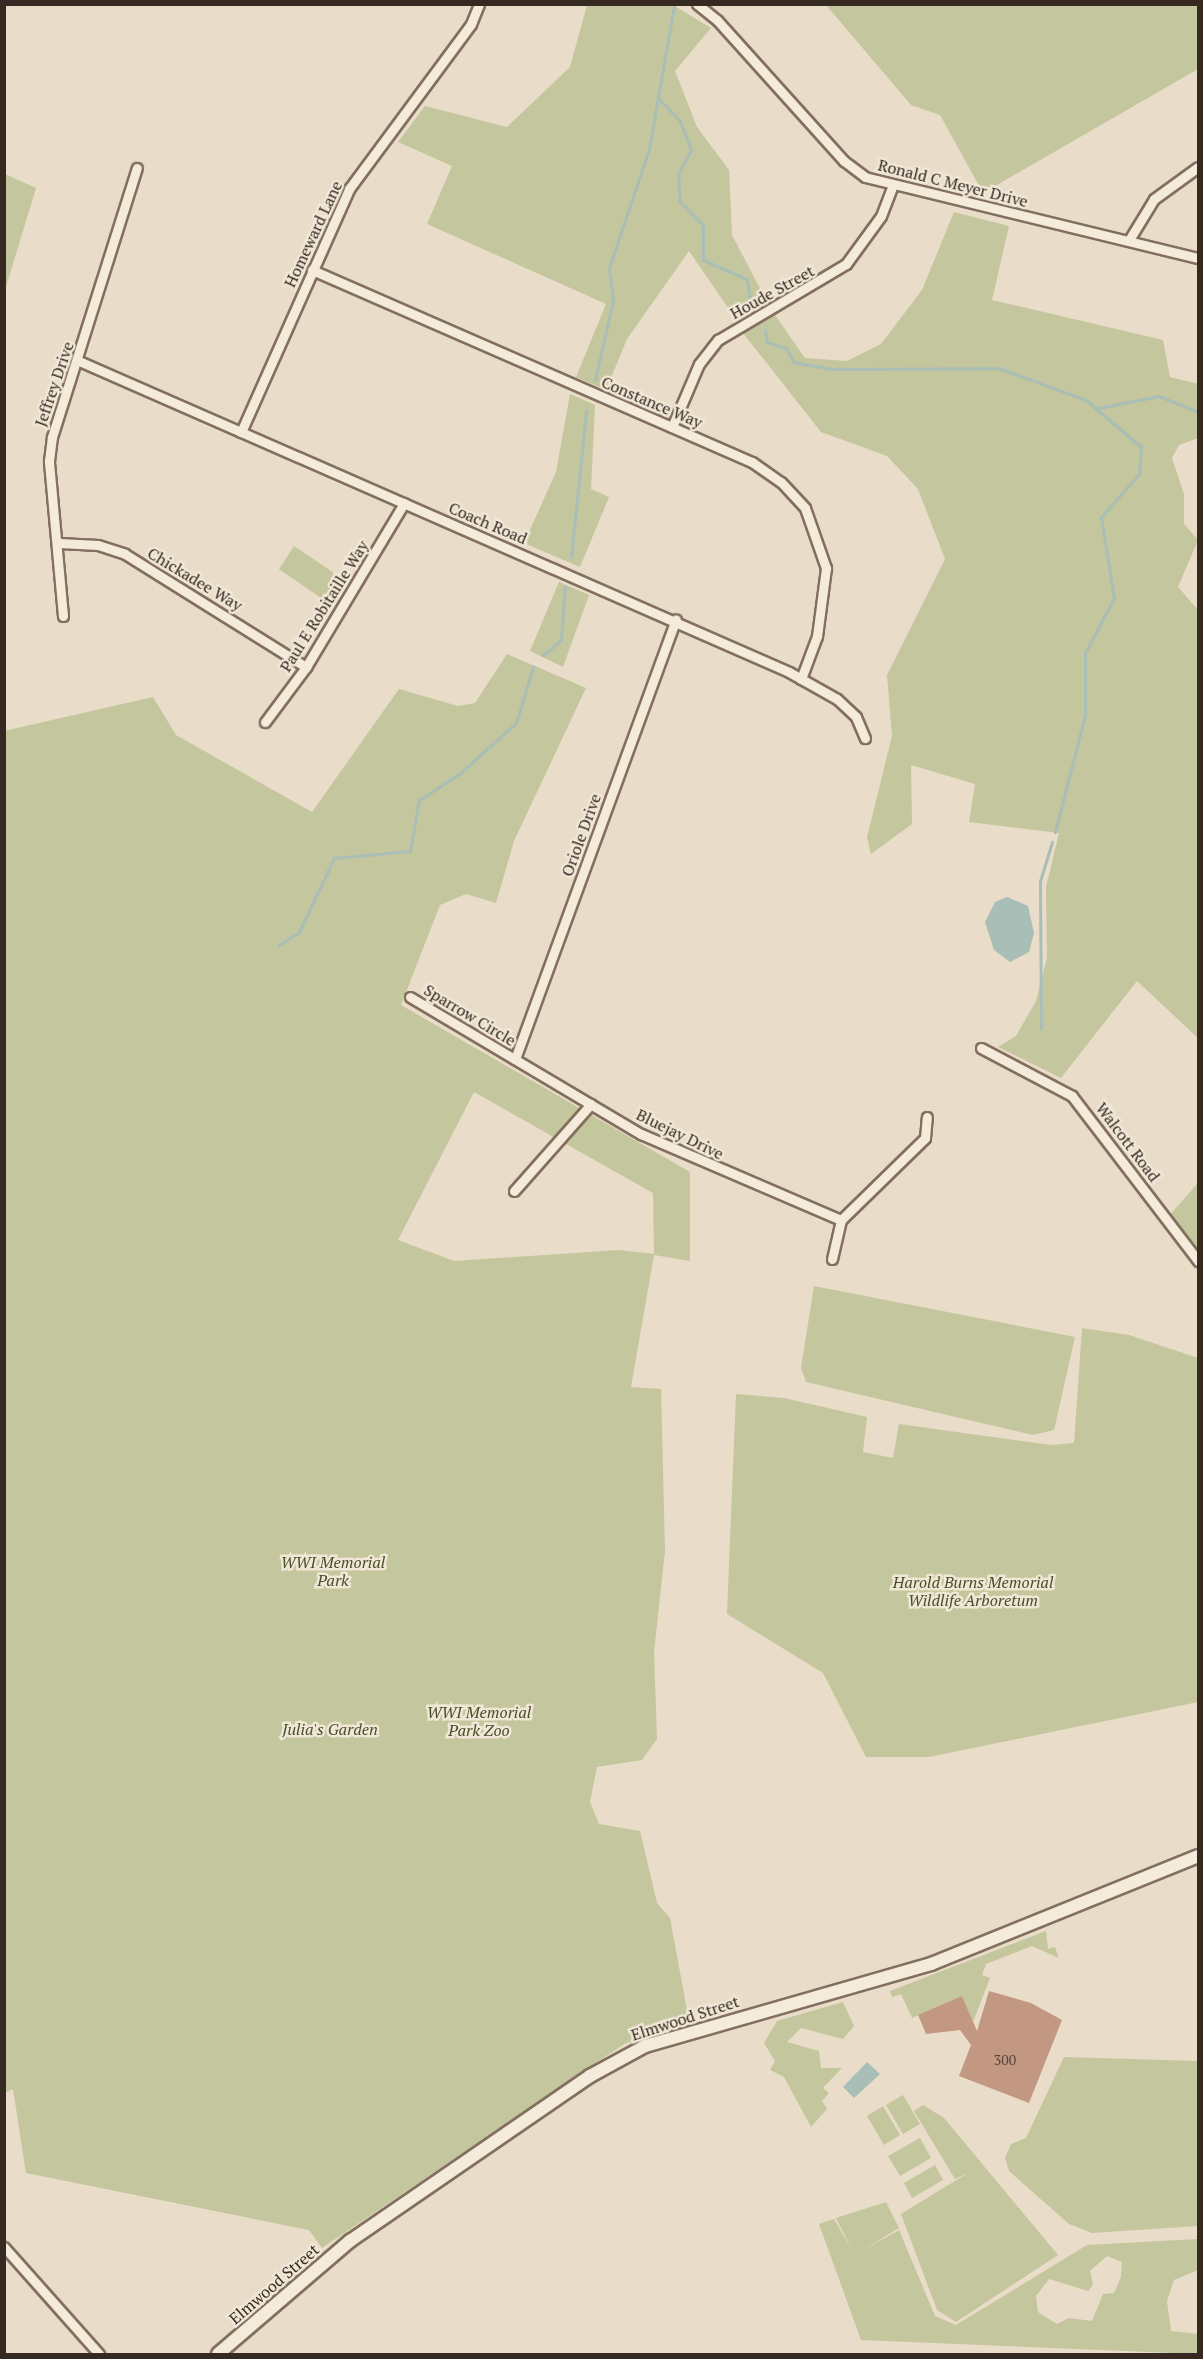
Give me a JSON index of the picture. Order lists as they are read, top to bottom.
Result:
{
  "streets": {
    "main road": ["Elmwood Street"],
    "street": [
      "Ronald C Meyer Drive",
      "Homeward Lane",
      "Houde Street",
      "Jeffrey Drive",
      "Constance Way",
      "Coach Road",
      "Chickadee Way",
      "Paul E Robitaille Way",
      "Oriole Drive",
      "Sparrow Circle",
      "Bluejay Drive",
      "Walcott Road"
    ]
  },
  "crossings": [
    ["Ronald C Meyer Drive", "Houde Street"],
    ["Homeward Lane", "Constance Way"],
    ["Homeward Lane", "Coach Road"],
    ["Houde Street", "Constance Way"],
    ["Jeffrey Drive", "Coach Road"],
    ["Jeffrey Drive", "Chickadee Way"],
    ["Constance Way", "Coach Road"],
    ["Coach Road", "Paul E Robitaille Way"],
    ["Coach Road", "Oriole Drive"],
    ["Chickadee Way", "Paul E Robitaille Way"],
    ["Oriole Drive", "Sparrow Circle"],
    ["Oriole Drive", "Bluejay Drive"],
    ["Sparrow Circle", "Bluejay Drive"]
  ],
  "parks": [
    "WWI Memorial Park",
    "Harold Burns Memorial Wildlife Arboretum",
    "WWI Memorial Park Zoo",
    "Julia's Garden"
  ],
  "house_numbers": ["300"]
}
